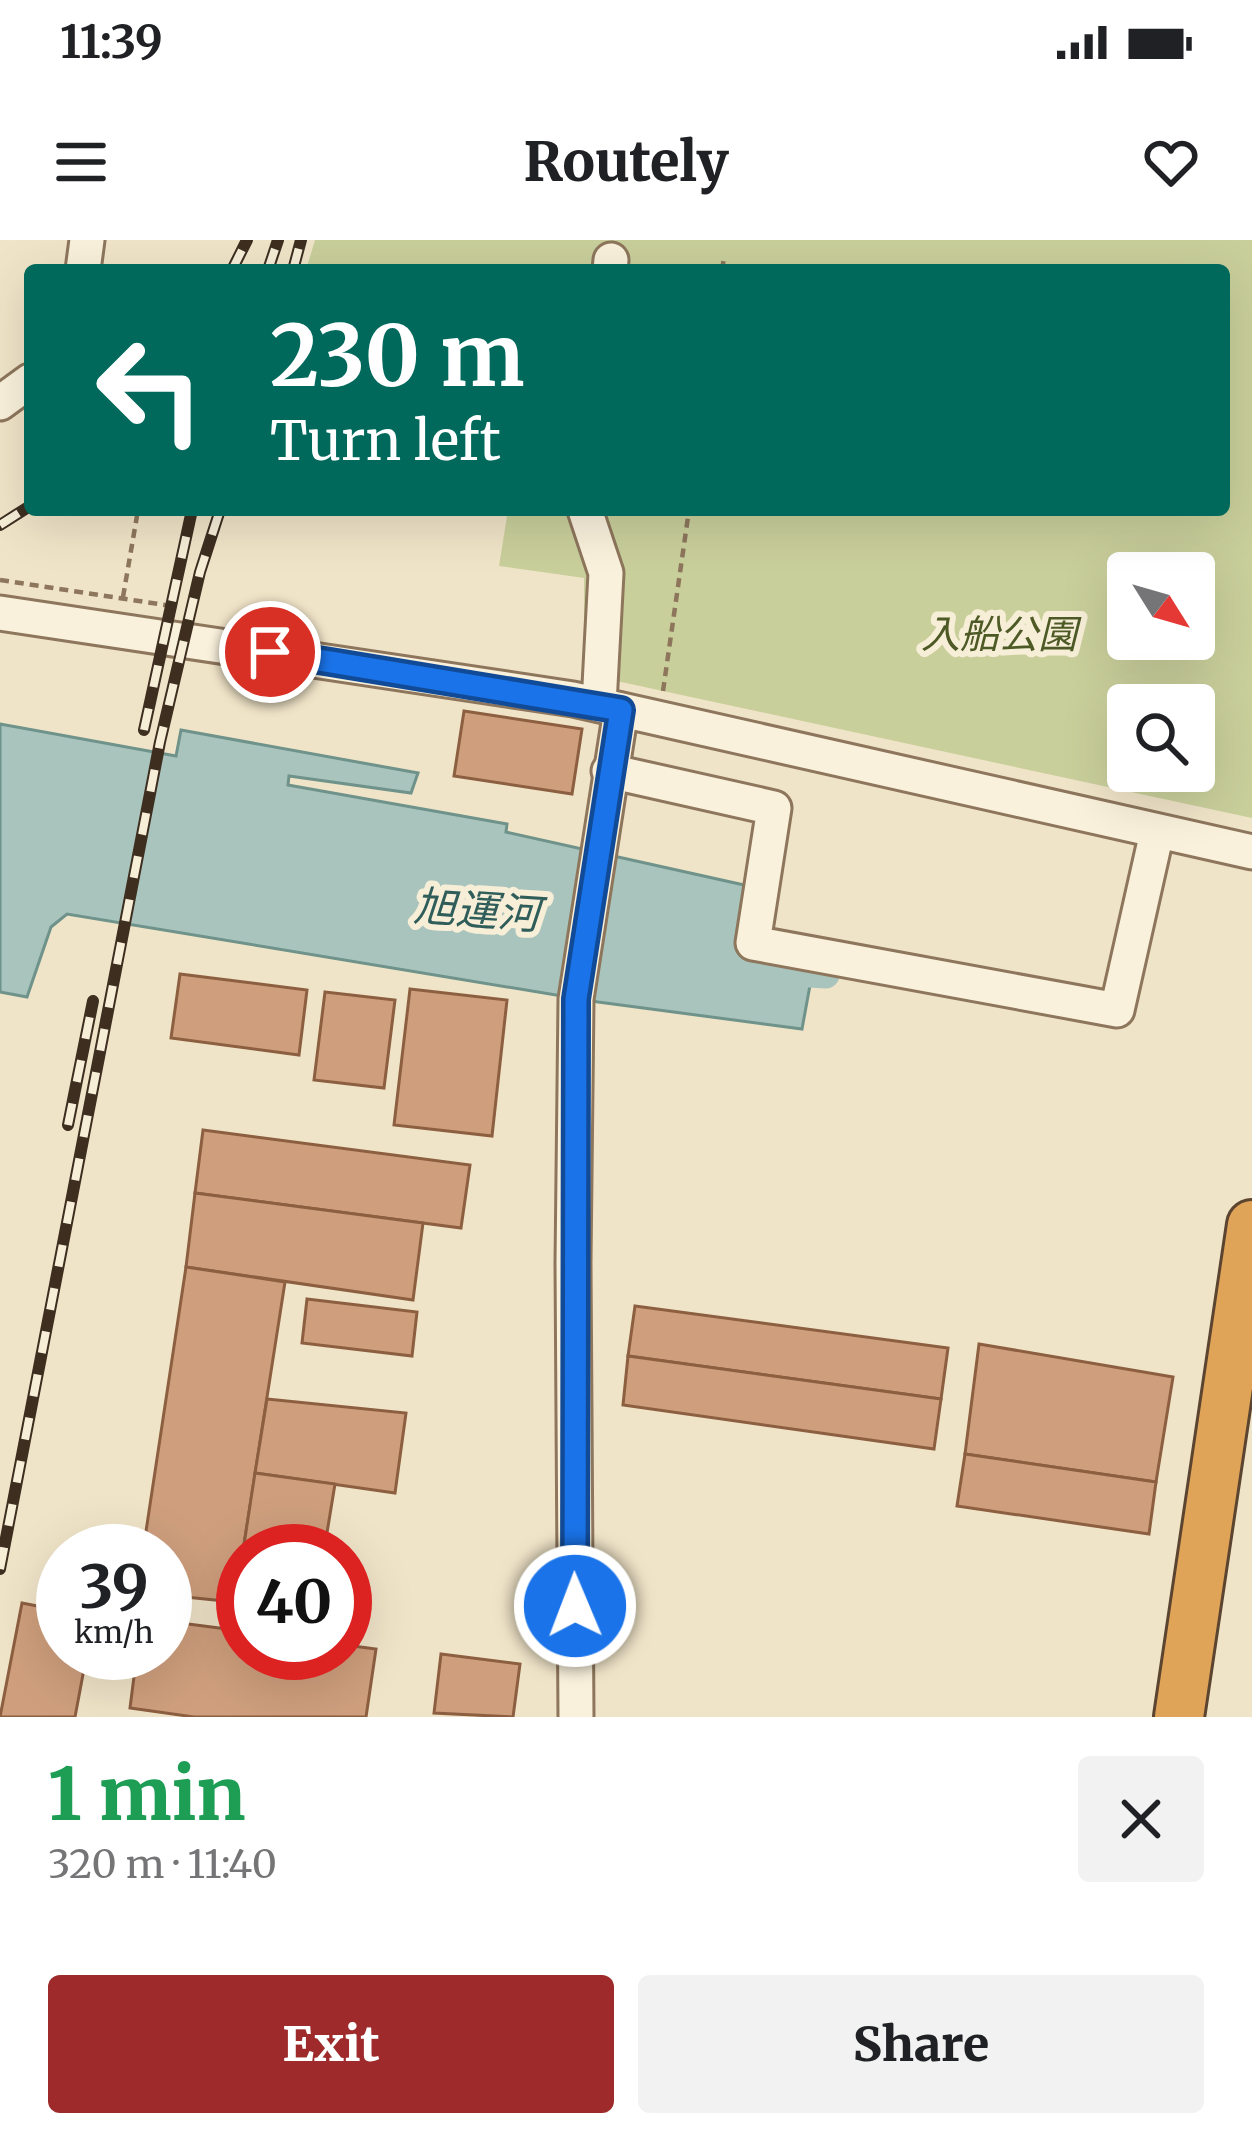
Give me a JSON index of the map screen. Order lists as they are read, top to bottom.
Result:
{
  "water": ["旭運河"],
  "parks": ["入船公園"],
  "north": "bottom right",
  "page": {
    "status": "11:39",
    "header": "Routely",
    "turn": ["230 m", "Turn left"],
    "speed": "39 km/h",
    "limit": "40",
    "heading": ["1 min", "320 m · 11:40"],
    "buttons": ["Exit", "Share"]
  }
}
